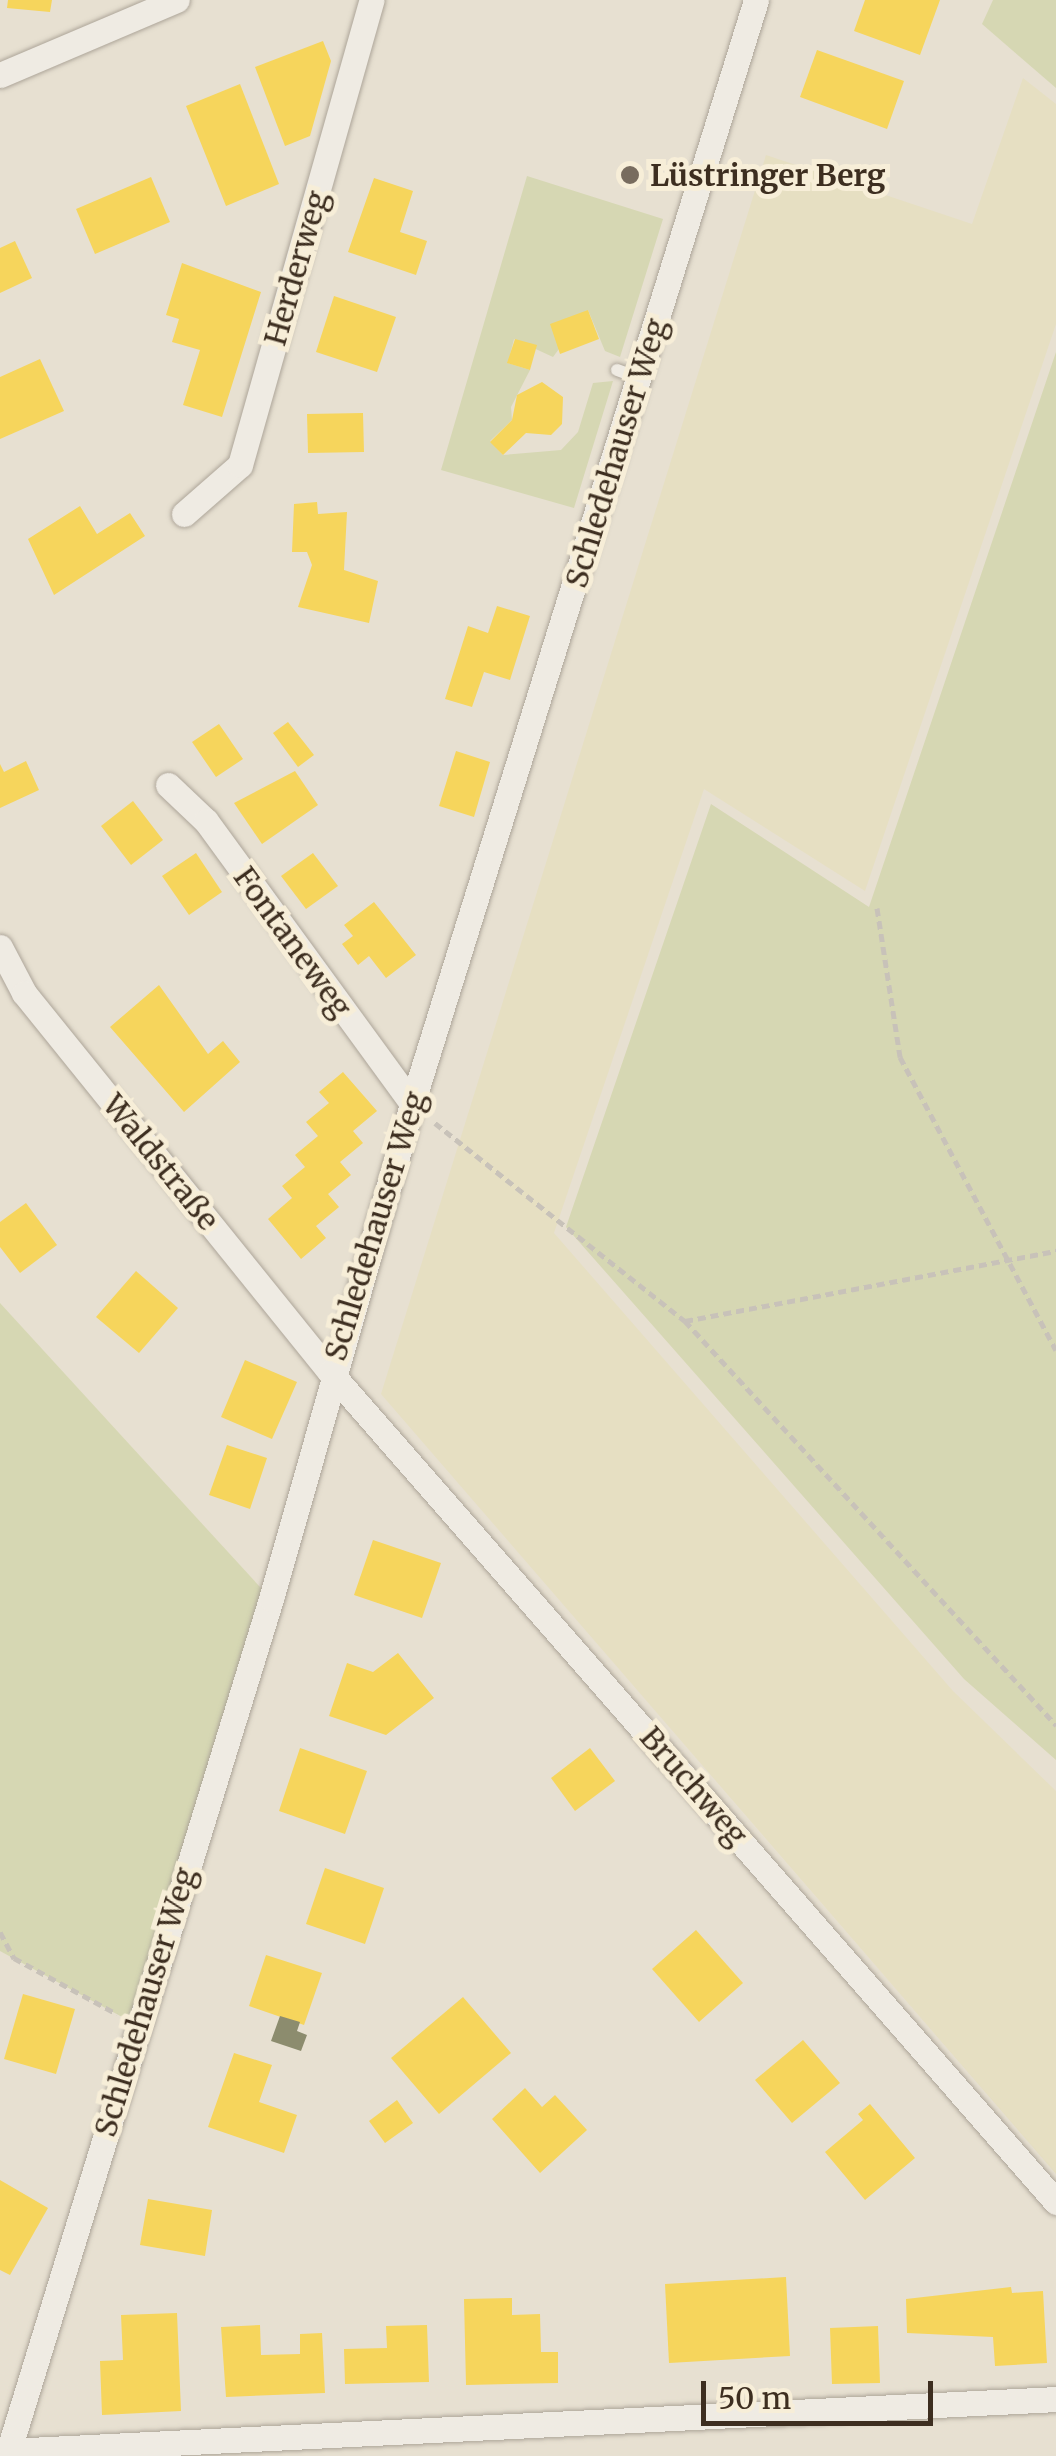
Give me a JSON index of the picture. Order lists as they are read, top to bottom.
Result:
{
  "streets": {
    "street": [
      "Herderweg",
      "Schledehauser Weg",
      "Fontaneweg",
      "Waldstraße",
      "Bruchweg"
    ]
  },
  "crossings": [
    ["Schledehauser Weg", "Fontaneweg"],
    ["Schledehauser Weg", "Waldstraße"],
    ["Schledehauser Weg", "Bruchweg"],
    ["Waldstraße", "Bruchweg"]
  ],
  "places": ["Lüstringer Berg"],
  "scale_bar": "50 m"
}
